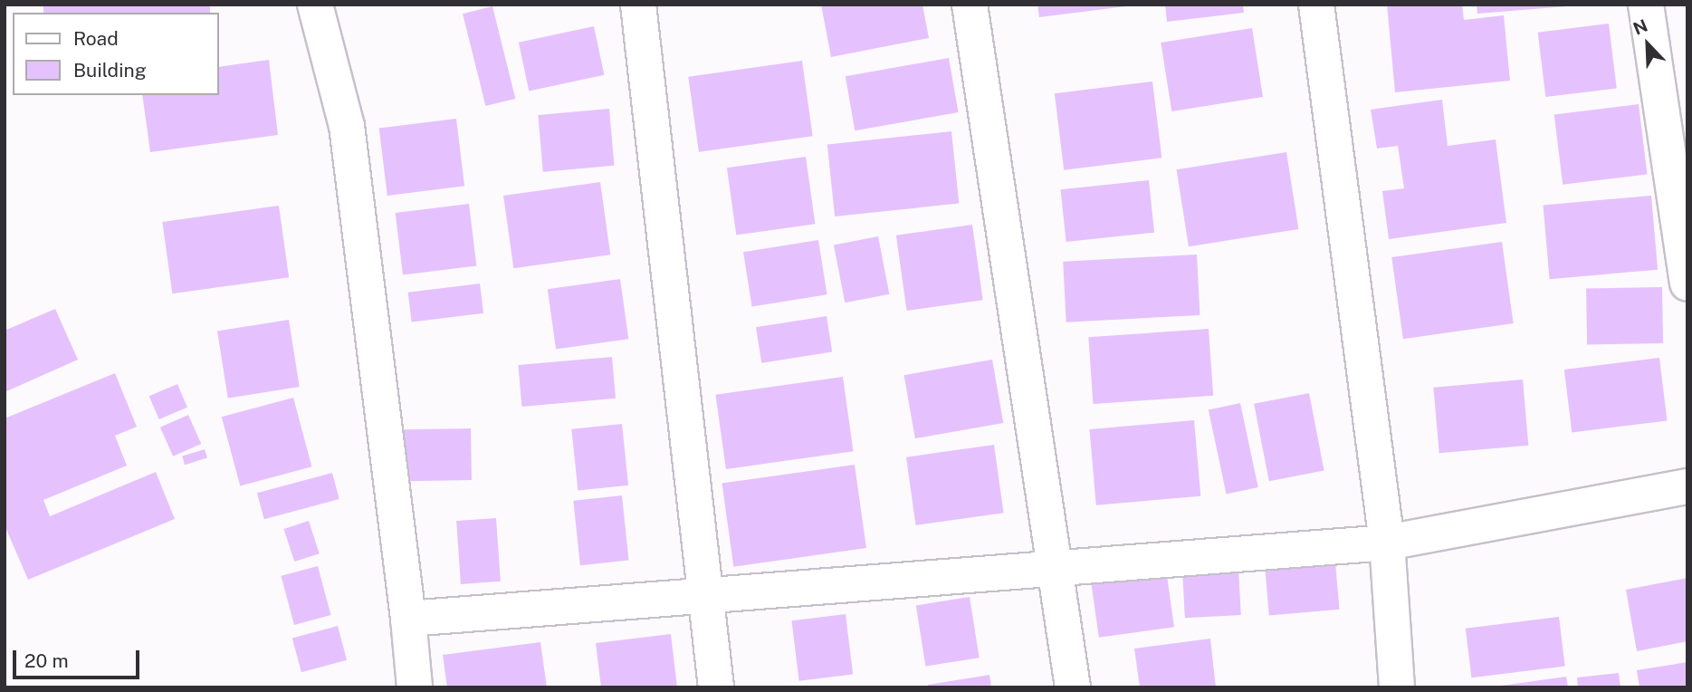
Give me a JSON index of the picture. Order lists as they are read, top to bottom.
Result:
{
  "legend": ["Road", "Building"],
  "scale_bar": "20 m",
  "north": "top left"
}
